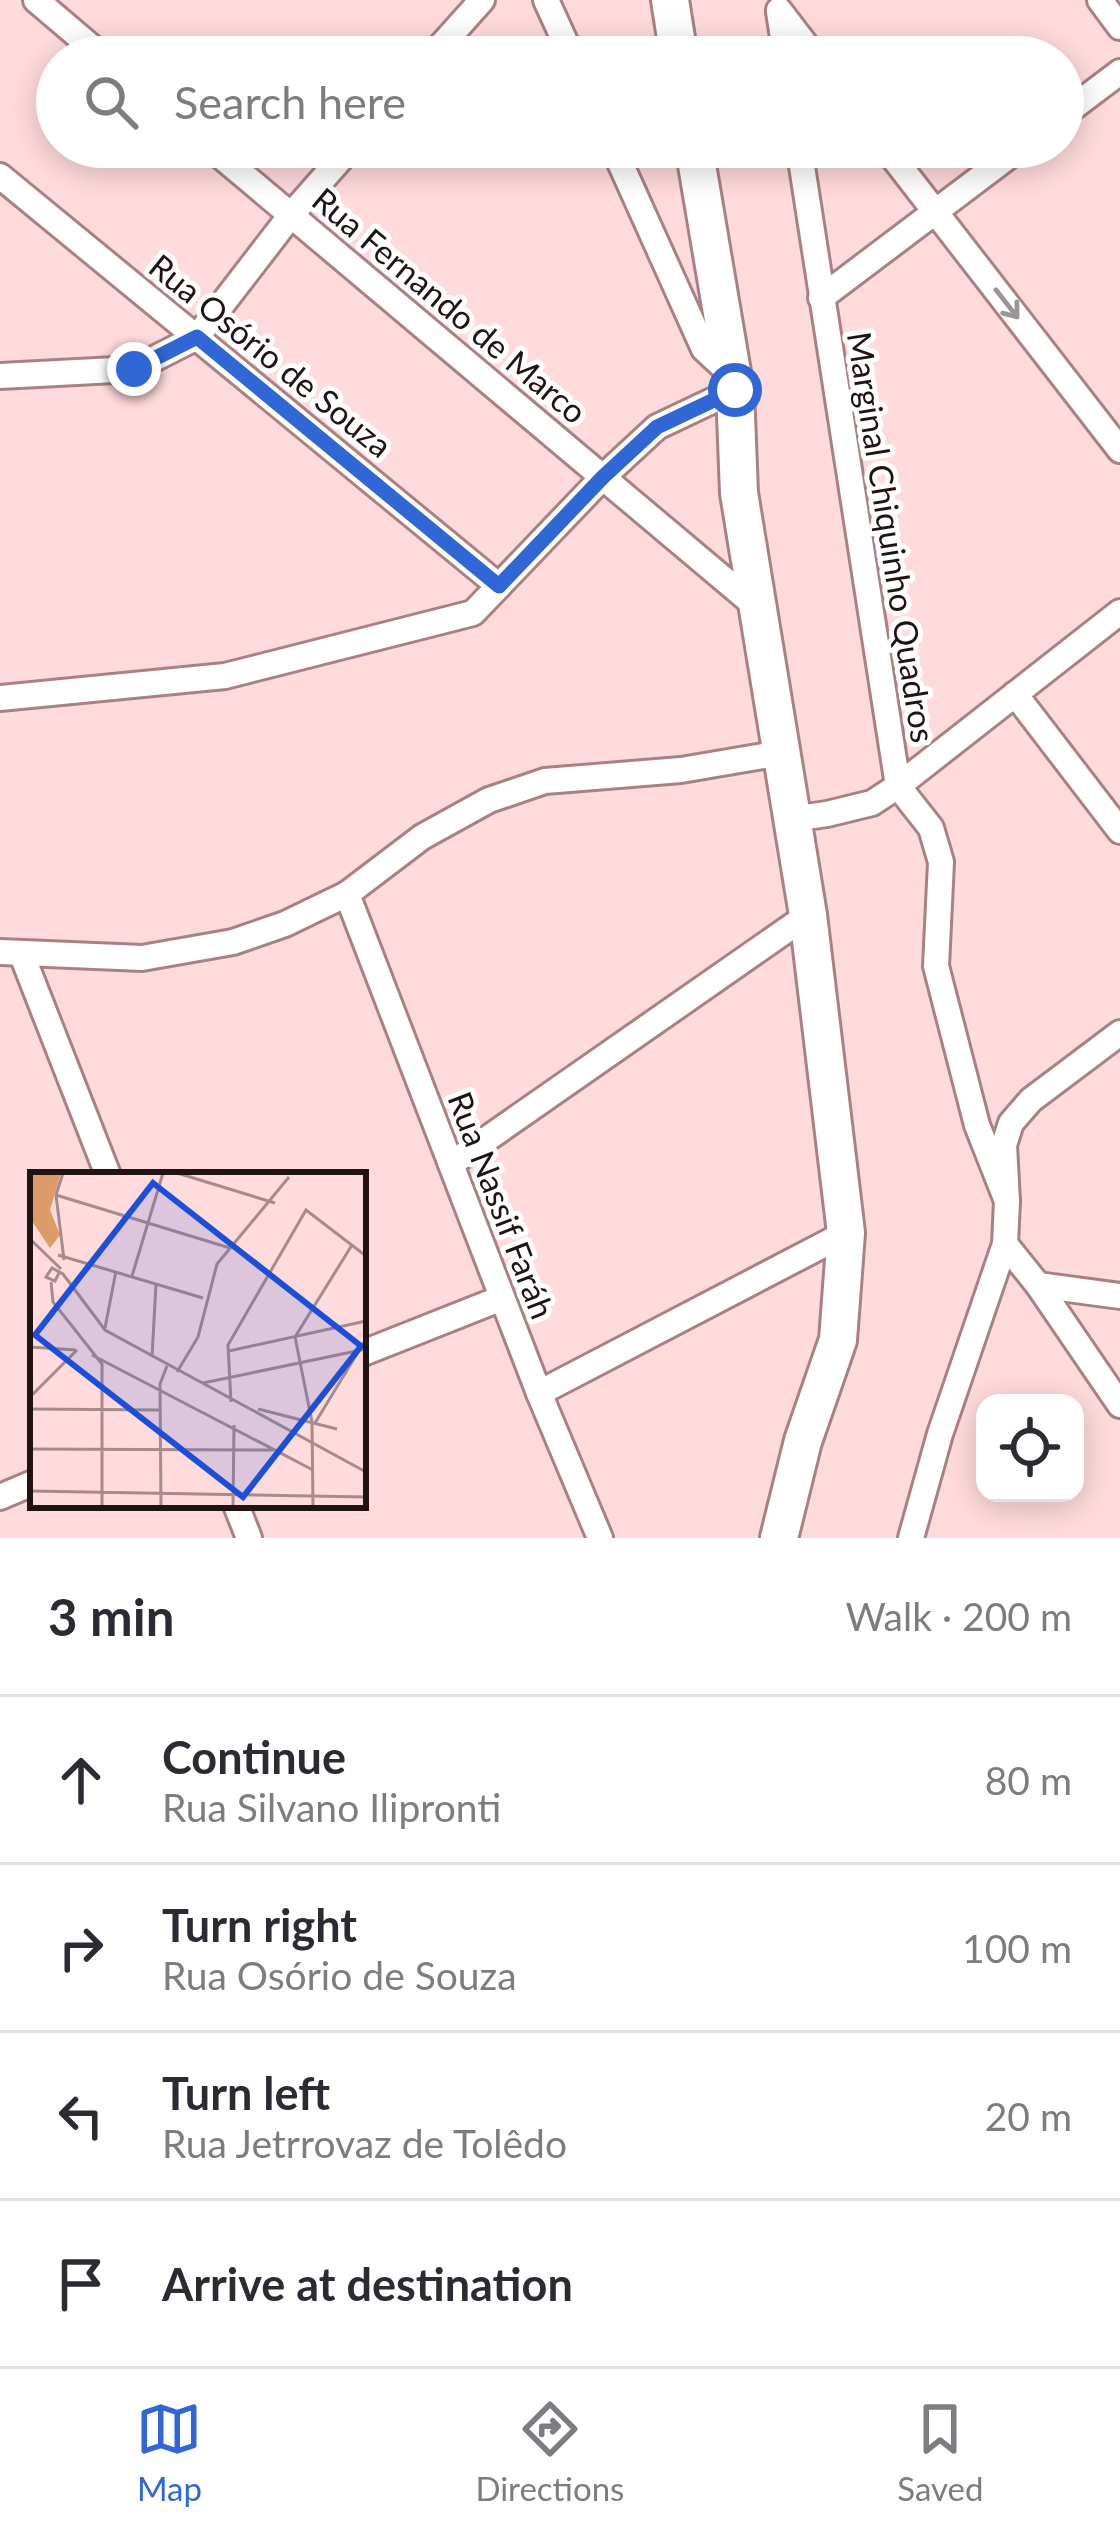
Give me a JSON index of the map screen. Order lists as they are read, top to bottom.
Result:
{
  "streets": {
    "street": [
      "Rua Fernando de Marco",
      "Rua Osório de Souza",
      "Marginal Chiquinho Quadros",
      "Rua Nassif Faráh"
    ]
  },
  "page": {
    "search": "Search here",
    "heading": ["3 min", "Walk · 200 m"],
    "list": [
      ["Continue", "Rua Silvano Ilipronti", "80 m"],
      ["Turn right", "Rua Osório de Souza", "100 m"],
      ["Turn left", "Rua Jetrrovaz de Tolêdo", "20 m"],
      "Arrive at destination"
    ],
    "nav": ["Map", "Directions", "Saved"]
  }
}
